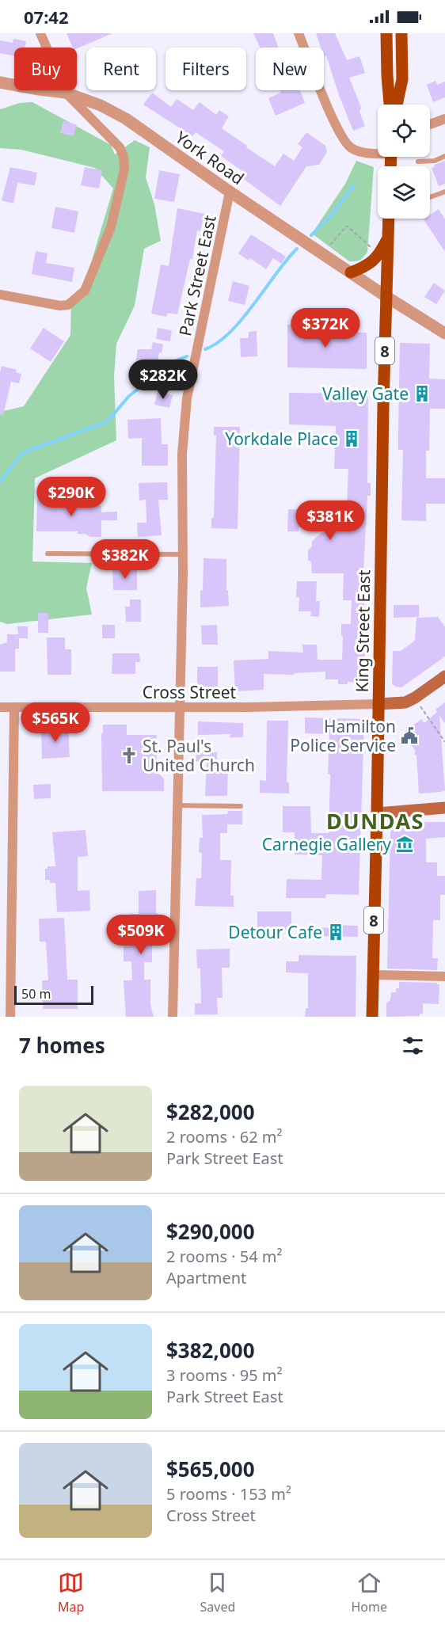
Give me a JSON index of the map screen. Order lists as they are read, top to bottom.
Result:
{
  "streets": {
    "main road": ["8", "King Street East"],
    "street": ["York Road", "Park Street East", "Cross Street"]
  },
  "crossings": [
    ["York Road", "Park Street East"],
    ["York Road", "8"],
    ["York Road", "King Street East"],
    ["Park Street East", "Cross Street"],
    ["8", "King Street East"],
    ["King Street East", "Cross Street"]
  ],
  "districts": ["DUNDAS"],
  "places": {
    "building": ["Valley Gate", "Yorkdale Place", "Detour Cafe"],
    "public building": ["Hamilton Police Service"],
    "church": ["St. Paul's United Church"],
    "museum": ["Carnegie Gallery"]
  },
  "scale_bar": "50 m",
  "page": {
    "status": "07:42",
    "chip": [
      "Buy",
      "Rent",
      "Filters",
      "New"
    ],
    "price": [
      "$372K",
      "$282K",
      "$290K",
      "$381K",
      "$382K",
      "$565K",
      "$509K"
    ],
    "scale": "50 m",
    "heading": "7 homes",
    "list": [
      {
        "name": "$282,000",
        "note": "2 rooms · 62 m² · Park Street East"
      },
      {
        "name": "$290,000",
        "note": "2 rooms · 54 m² · Apartment"
      },
      {
        "name": "$382,000",
        "note": "3 rooms · 95 m² · Park Street East"
      },
      {
        "name": "$565,000",
        "note": "5 rooms · 153 m² · Cross Street"
      }
    ],
    "tabs": ["Map", "Saved", "Home"]
  }
}
